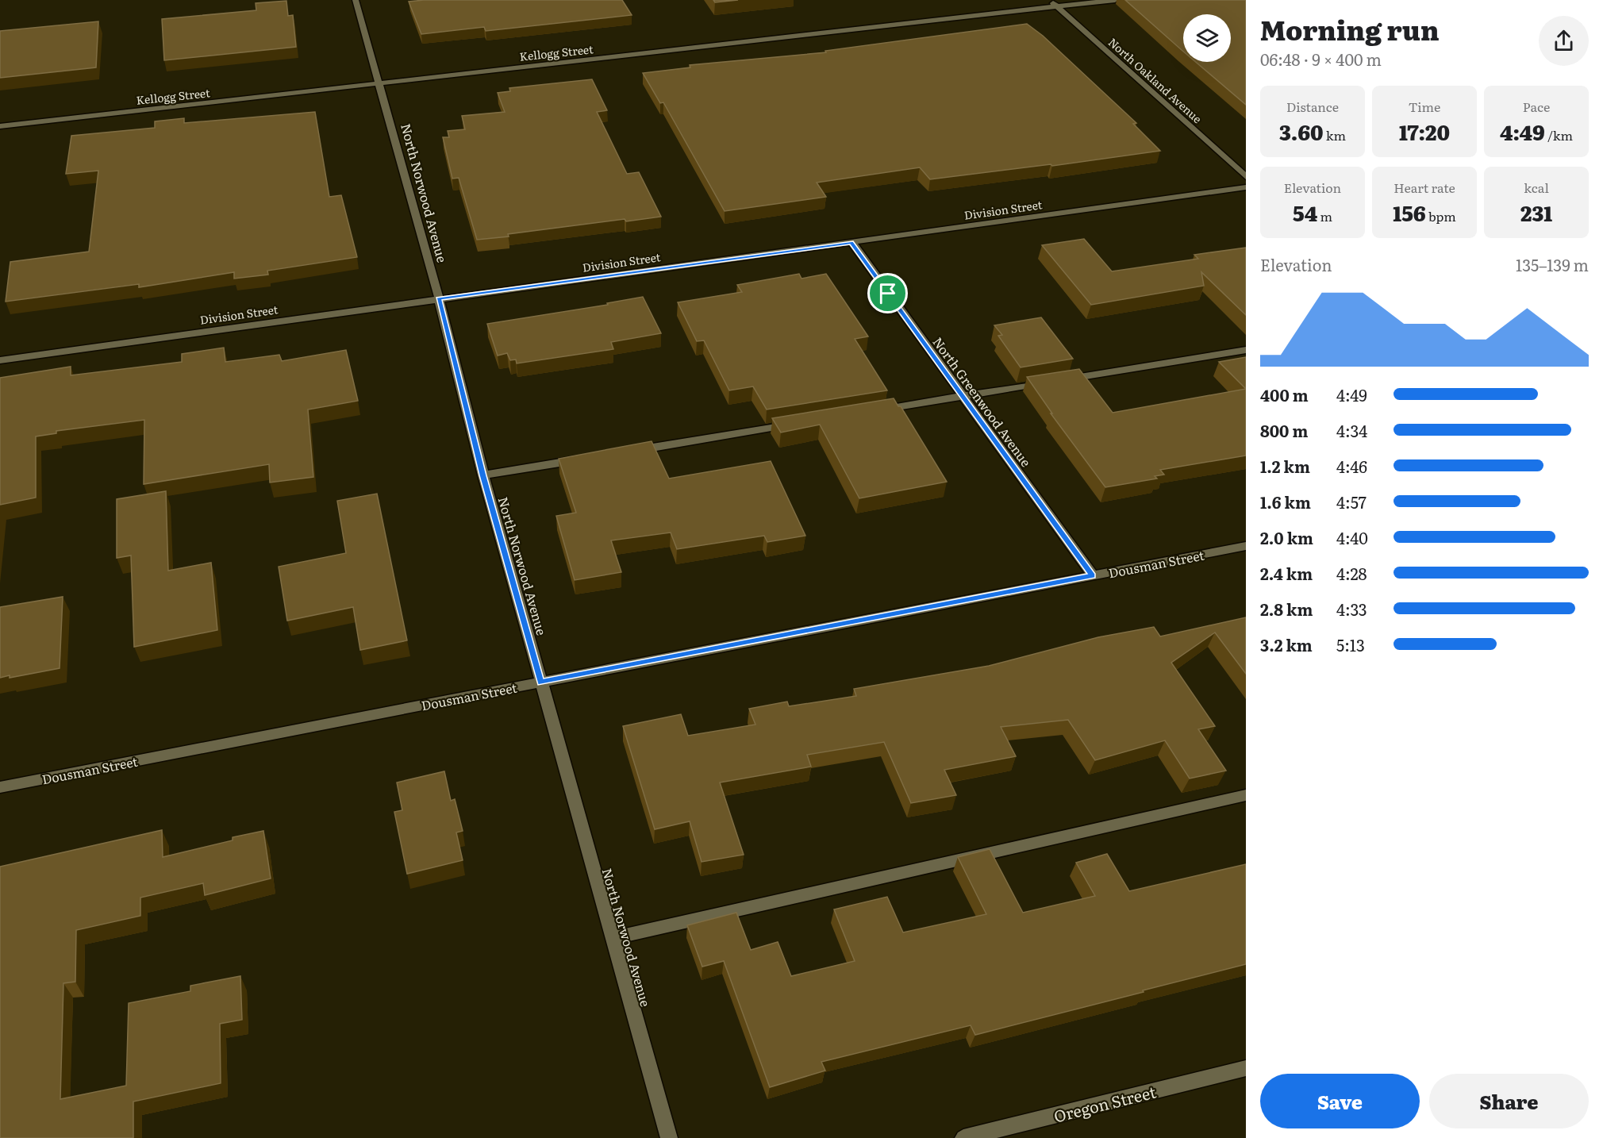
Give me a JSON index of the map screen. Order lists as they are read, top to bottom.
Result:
{
  "streets": {
    "street": [
      "Kellogg Street",
      "North Oakland Avenue",
      "North Norwood Avenue",
      "Division Street",
      "North Greenwood Avenue",
      "Dousman Street",
      "Oregon Street"
    ]
  },
  "crossings": [
    ["Kellogg Street", "North Oakland Avenue"],
    ["Kellogg Street", "North Norwood Avenue"],
    ["North Norwood Avenue", "Division Street"],
    ["North Norwood Avenue", "Dousman Street"],
    ["Division Street", "North Greenwood Avenue"],
    ["North Greenwood Avenue", "Dousman Street"]
  ],
  "page": {
    "heading": ["Morning run", "06:48 · 9 × 400 m"],
    "stats": [
      ["Distance", "3.60 km"],
      ["Time", "17:20"],
      ["Pace", "4:49 /km"],
      ["Elevation", "54 m"],
      ["Heart rate", "156 bpm"],
      ["kcal", "231"]
    ],
    "chart": ["Elevation", "135–139 m"],
    "list": [
      {
        "name": "400 m",
        "note": "4:49"
      },
      {
        "name": "800 m",
        "note": "4:34"
      },
      {
        "name": "1.2 km",
        "note": "4:46"
      },
      {
        "name": "1.6 km",
        "note": "4:57"
      },
      {
        "name": "2.0 km",
        "note": "4:40"
      },
      {
        "name": "2.4 km",
        "note": "4:28"
      },
      {
        "name": "2.8 km",
        "note": "4:33"
      },
      {
        "name": "3.2 km",
        "note": "5:13"
      }
    ],
    "buttons": ["Save", "Share"]
  }
}
